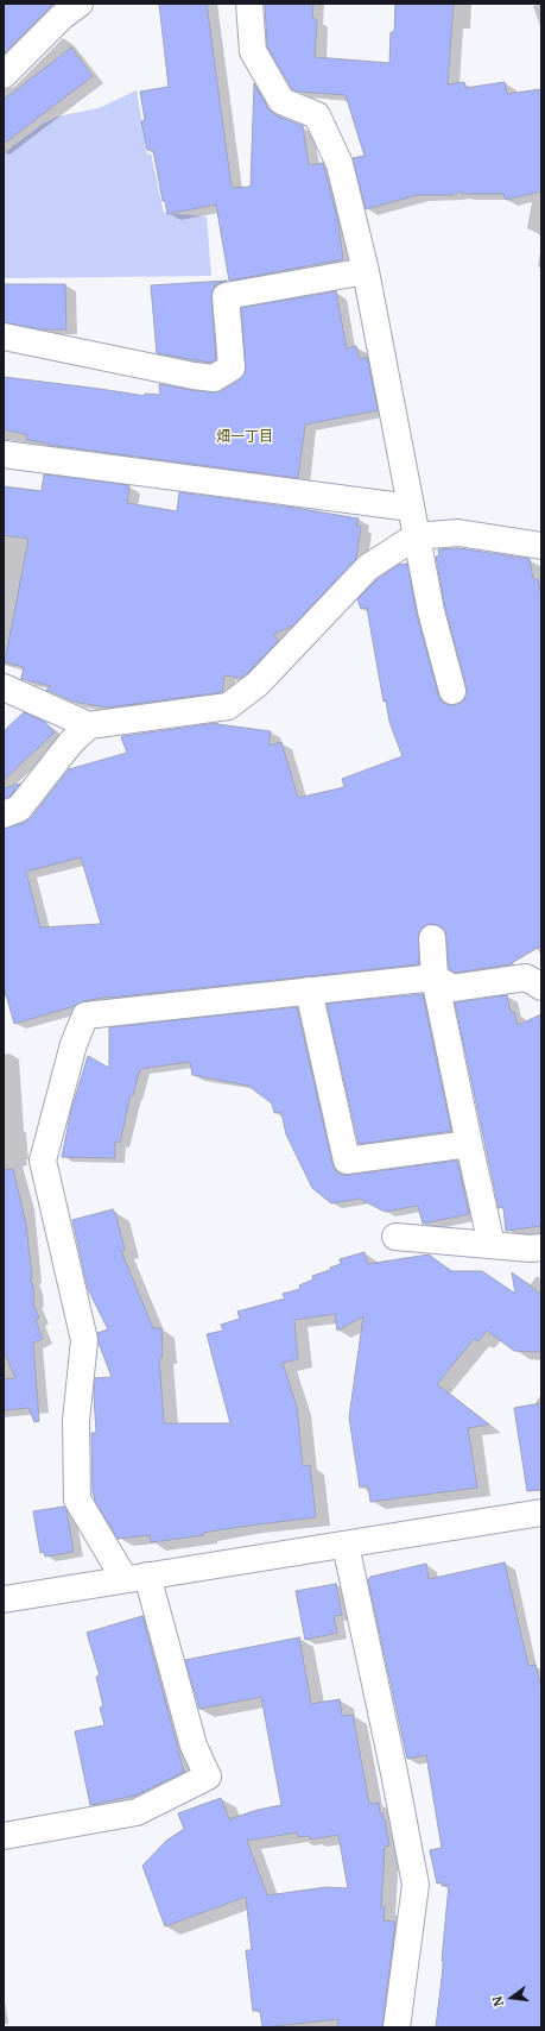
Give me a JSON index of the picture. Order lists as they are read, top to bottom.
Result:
{
  "districts": ["畑一丁目"],
  "north": "left"
}
